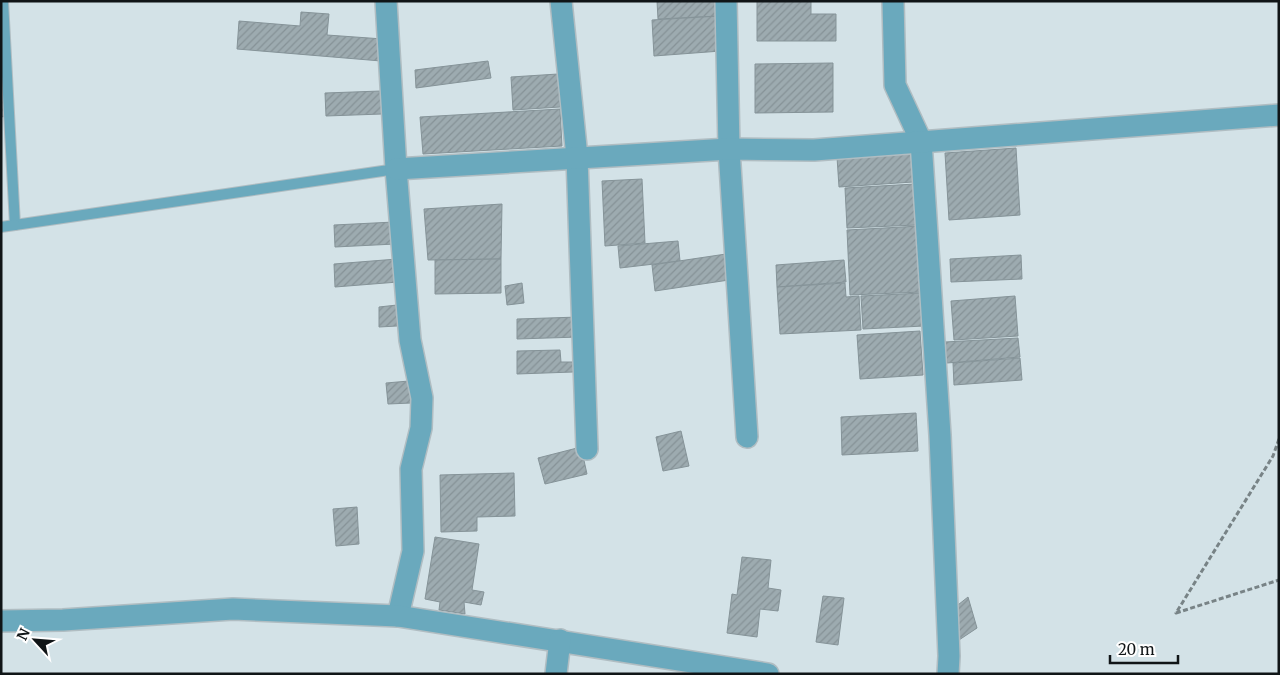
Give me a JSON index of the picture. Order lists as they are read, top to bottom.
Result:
{
  "scale_bar": "20 m",
  "north": "top left"
}
